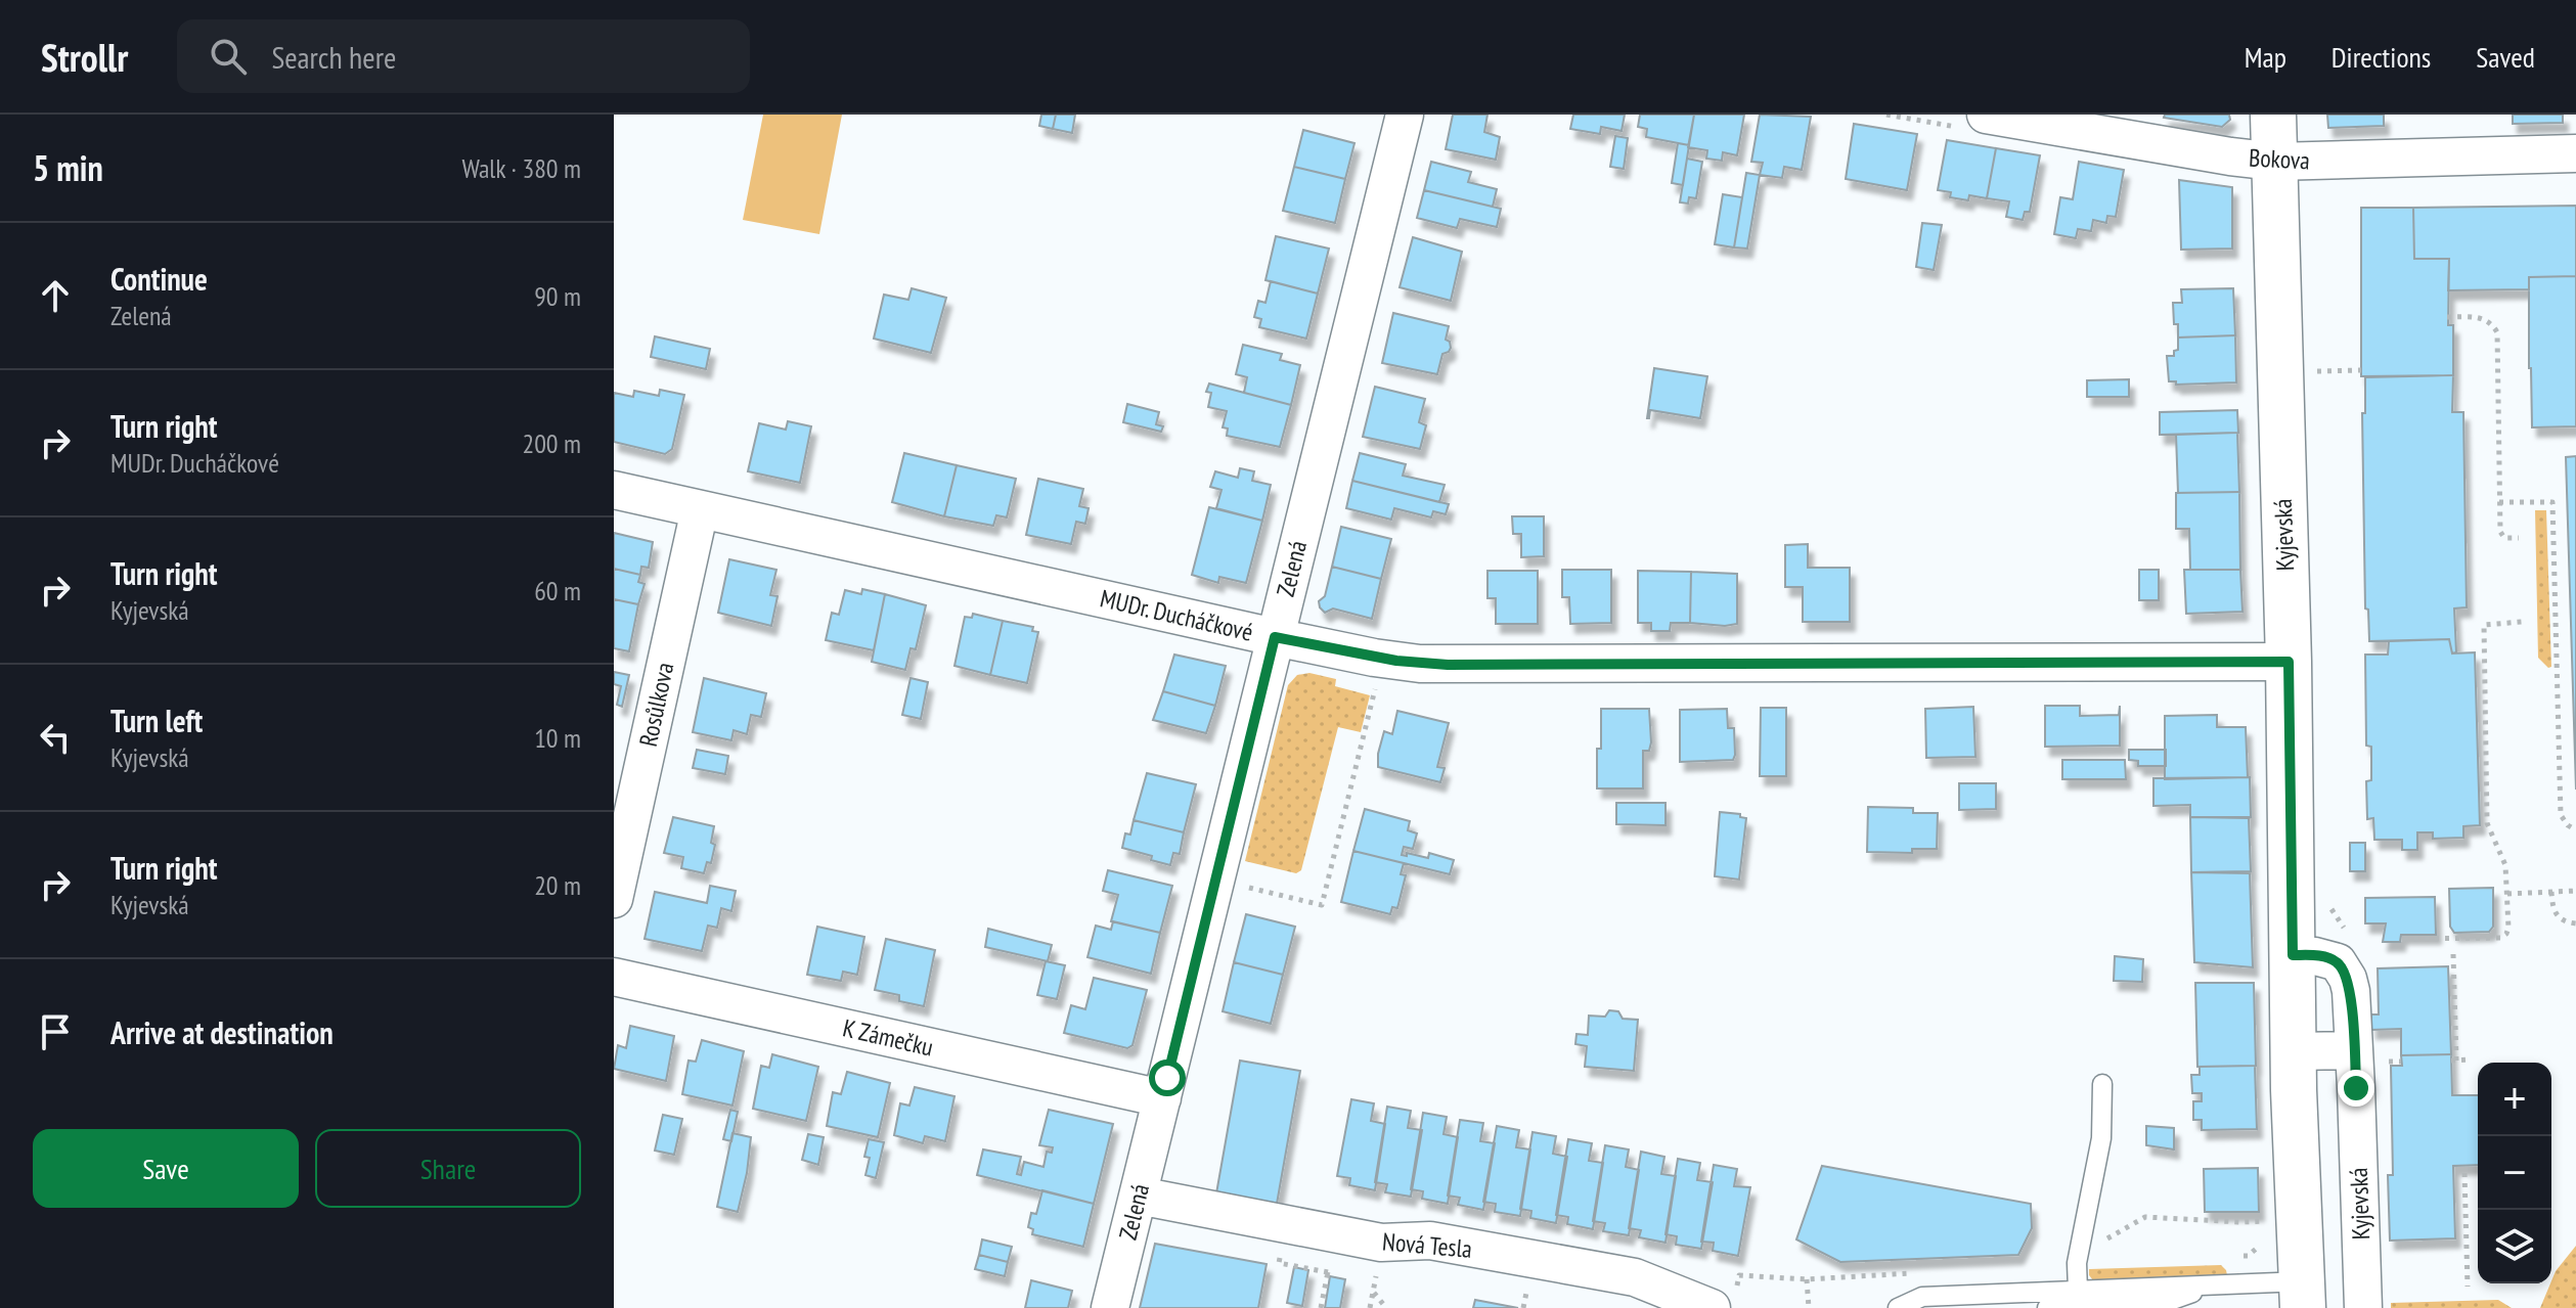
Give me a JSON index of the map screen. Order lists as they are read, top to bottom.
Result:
{
  "streets": {
    "street": [
      "Bokova",
      "Kyjevská",
      "Zelená",
      "MUDr. Ducháčkové",
      "Rosůlkova",
      "K Zámečku",
      "Nová Tesla"
    ]
  },
  "crossings": [
    ["Bokova", "Kyjevská"],
    ["Kyjevská", "MUDr. Ducháčkové"],
    ["Zelená", "MUDr. Ducháčkové"],
    ["Zelená", "K Zámečku"],
    ["Zelená", "Nová Tesla"],
    ["MUDr. Ducháčkové", "Rosůlkova"]
  ],
  "page": {
    "header": "Strollr",
    "search": "Search here",
    "nav": ["Map", "Directions", "Saved"],
    "heading": ["5 min", "Walk · 380 m"],
    "list": [
      ["Continue", "Zelená", "90 m"],
      ["Turn right", "MUDr. Ducháčkové", "200 m"],
      ["Turn right", "Kyjevská", "60 m"],
      ["Turn left", "Kyjevská", "10 m"],
      ["Turn right", "Kyjevská", "20 m"],
      "Arrive at destination"
    ],
    "map_buttons": ["+", "−"],
    "buttons": ["Save", "Share"]
  }
}
